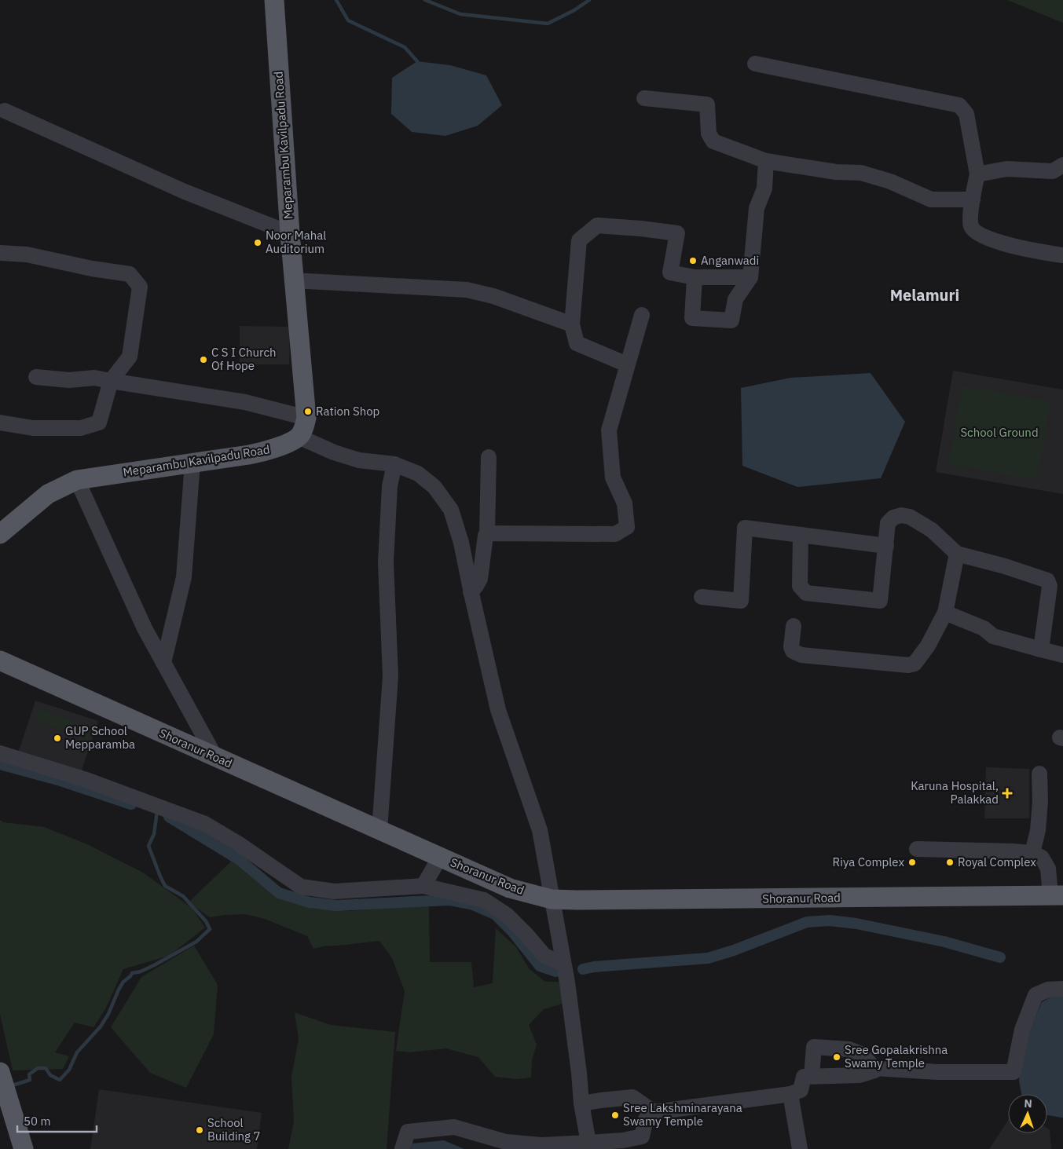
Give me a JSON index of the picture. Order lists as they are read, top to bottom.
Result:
{
  "streets": {
    "main road": ["Meparambu Kavilpadu Road", "Shoranur Road"]
  },
  "districts": ["Melamuri"],
  "parks": ["School Ground"],
  "places": {
    "other": [
      "Noor Mahal Auditorium",
      "Anganwadi",
      "C S I Church Of Hope",
      "Ration Shop",
      "GUP School Mepparamba",
      "Riya Complex",
      "Royal Complex",
      "Sree Gopalakrishna Swamy Temple",
      "Sree Lakshminarayana Swamy Temple",
      "School Building 7"
    ],
    "health": ["Karuna Hospital, Palakkad"]
  },
  "scale_bar": "50 m",
  "north": "top"
}
